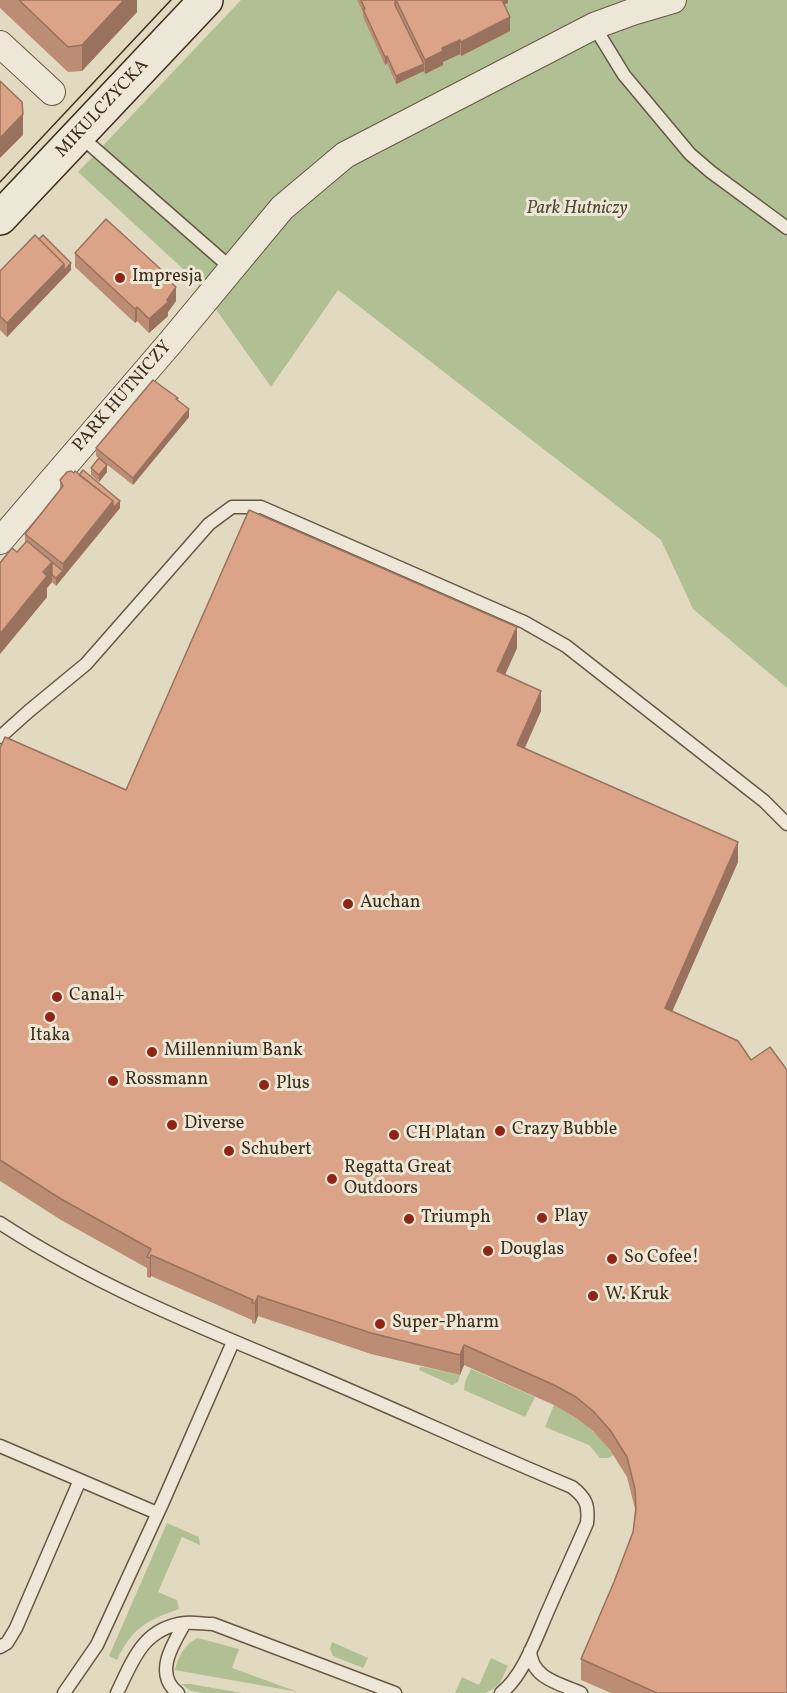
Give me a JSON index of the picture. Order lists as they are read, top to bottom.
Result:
{
  "streets": {
    "main road": ["MIKULCZYCKA"],
    "street": ["PARK HUTNICZY"]
  },
  "parks": ["Park Hutniczy"],
  "places": [
    "Impresja",
    "Auchan",
    "Canal+",
    "Itaka",
    "Millennium Bank",
    "Rossmann",
    "Plus",
    "Diverse",
    "Crazy Bubble",
    "CH Platan",
    "Schubert",
    "Regatta Great Outdoors",
    "Play",
    "Triumph",
    "Douglas",
    "So Cofee!",
    "W. Kruk",
    "Super-Pharm"
  ]
}
